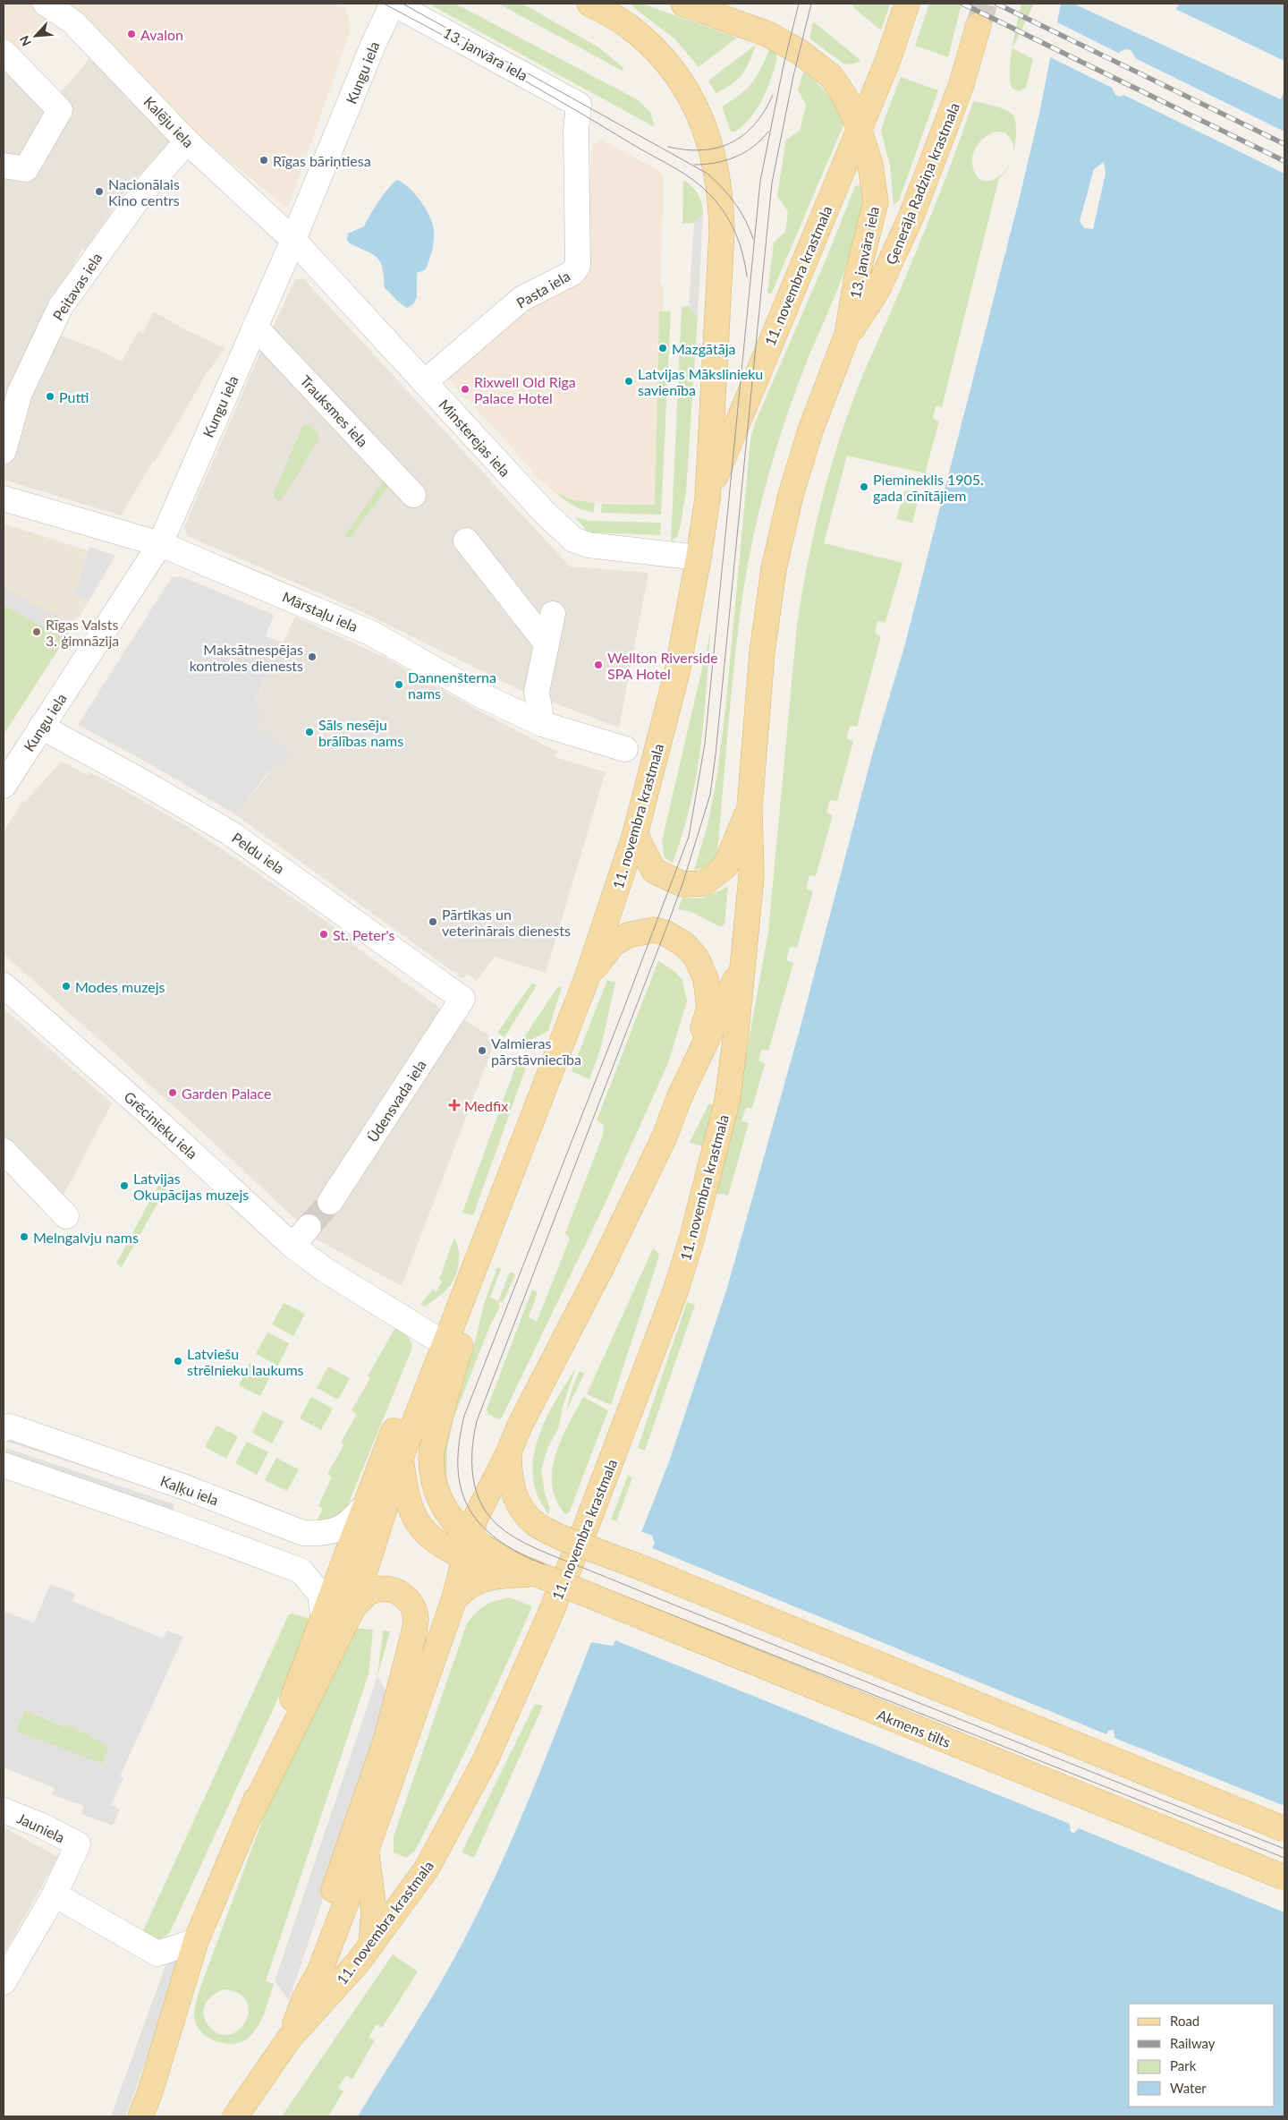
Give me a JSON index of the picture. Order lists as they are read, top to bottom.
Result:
{
  "streets": {
    "main road": [
      "13. janvāra iela",
      "Ģenerāļa Radziņa krastmala",
      "11. novembra krastmala",
      "Akmens tilts"
    ],
    "street": [
      "Kungu iela",
      "Kalēju iela",
      "Peitavas iela",
      "Pasta iela",
      "Trauksmes iela",
      "Minsterejas iela",
      "Mārstaļu iela",
      "Peldu iela",
      "Ūdensvada iela",
      "Grēcinieku iela",
      "Kaļķu iela",
      "Jauniela"
    ]
  },
  "crossings": [
    ["13. janvāra iela", "Kungu iela"],
    ["13. janvāra iela", "Ģenerāļa Radziņa krastmala"],
    ["13. janvāra iela", "11. novembra krastmala"],
    ["13. janvāra iela", "Pasta iela"],
    ["Kungu iela", "Kalēju iela"],
    ["Kungu iela", "Trauksmes iela"],
    ["Kungu iela", "Minsterejas iela"],
    ["Kungu iela", "Mārstaļu iela"],
    ["Kungu iela", "Peldu iela"],
    ["Kalēju iela", "Peitavas iela"],
    ["Kalēju iela", "Minsterejas iela"],
    ["Ģenerāļa Radziņa krastmala", "11. novembra krastmala"],
    ["11. novembra krastmala", "Minsterejas iela"],
    ["11. novembra krastmala", "Grēcinieku iela"],
    ["11. novembra krastmala", "Kaļķu iela"],
    ["11. novembra krastmala", "Akmens tilts"],
    ["Pasta iela", "Minsterejas iela"],
    ["Peldu iela", "Ūdensvada iela"]
  ],
  "places": {
    "other": [
      "Avalon",
      "Rīgas bāriņtiesa",
      "Nacionālais Kino centrs",
      "Mazgātāja",
      "Latvijas Mākslinieku savienība",
      "Rixwell Old Riga Palace Hotel",
      "Putti",
      "Piemineklis 1905. gada cīnītājiem",
      "Rīgas Valsts 3. ģimnāzija",
      "Maksātnespējas kontroles dienests",
      "Wellton Riverside SPA Hotel",
      "Dannenšterna nams",
      "Sāls nesēju brālības nams",
      "Pārtikas un veterinārais dienests",
      "St. Peter's",
      "Modes muzejs",
      "Valmieras pārstāvniecība",
      "Garden Palace",
      "Latvijas Okupācijas muzejs",
      "Melngalvju nams",
      "Latviešu strēlnieku laukums"
    ],
    "health": ["Medfix"]
  },
  "legend": [
    "Road",
    "Railway",
    "Park",
    "Water"
  ],
  "north": "bottom left"
}
